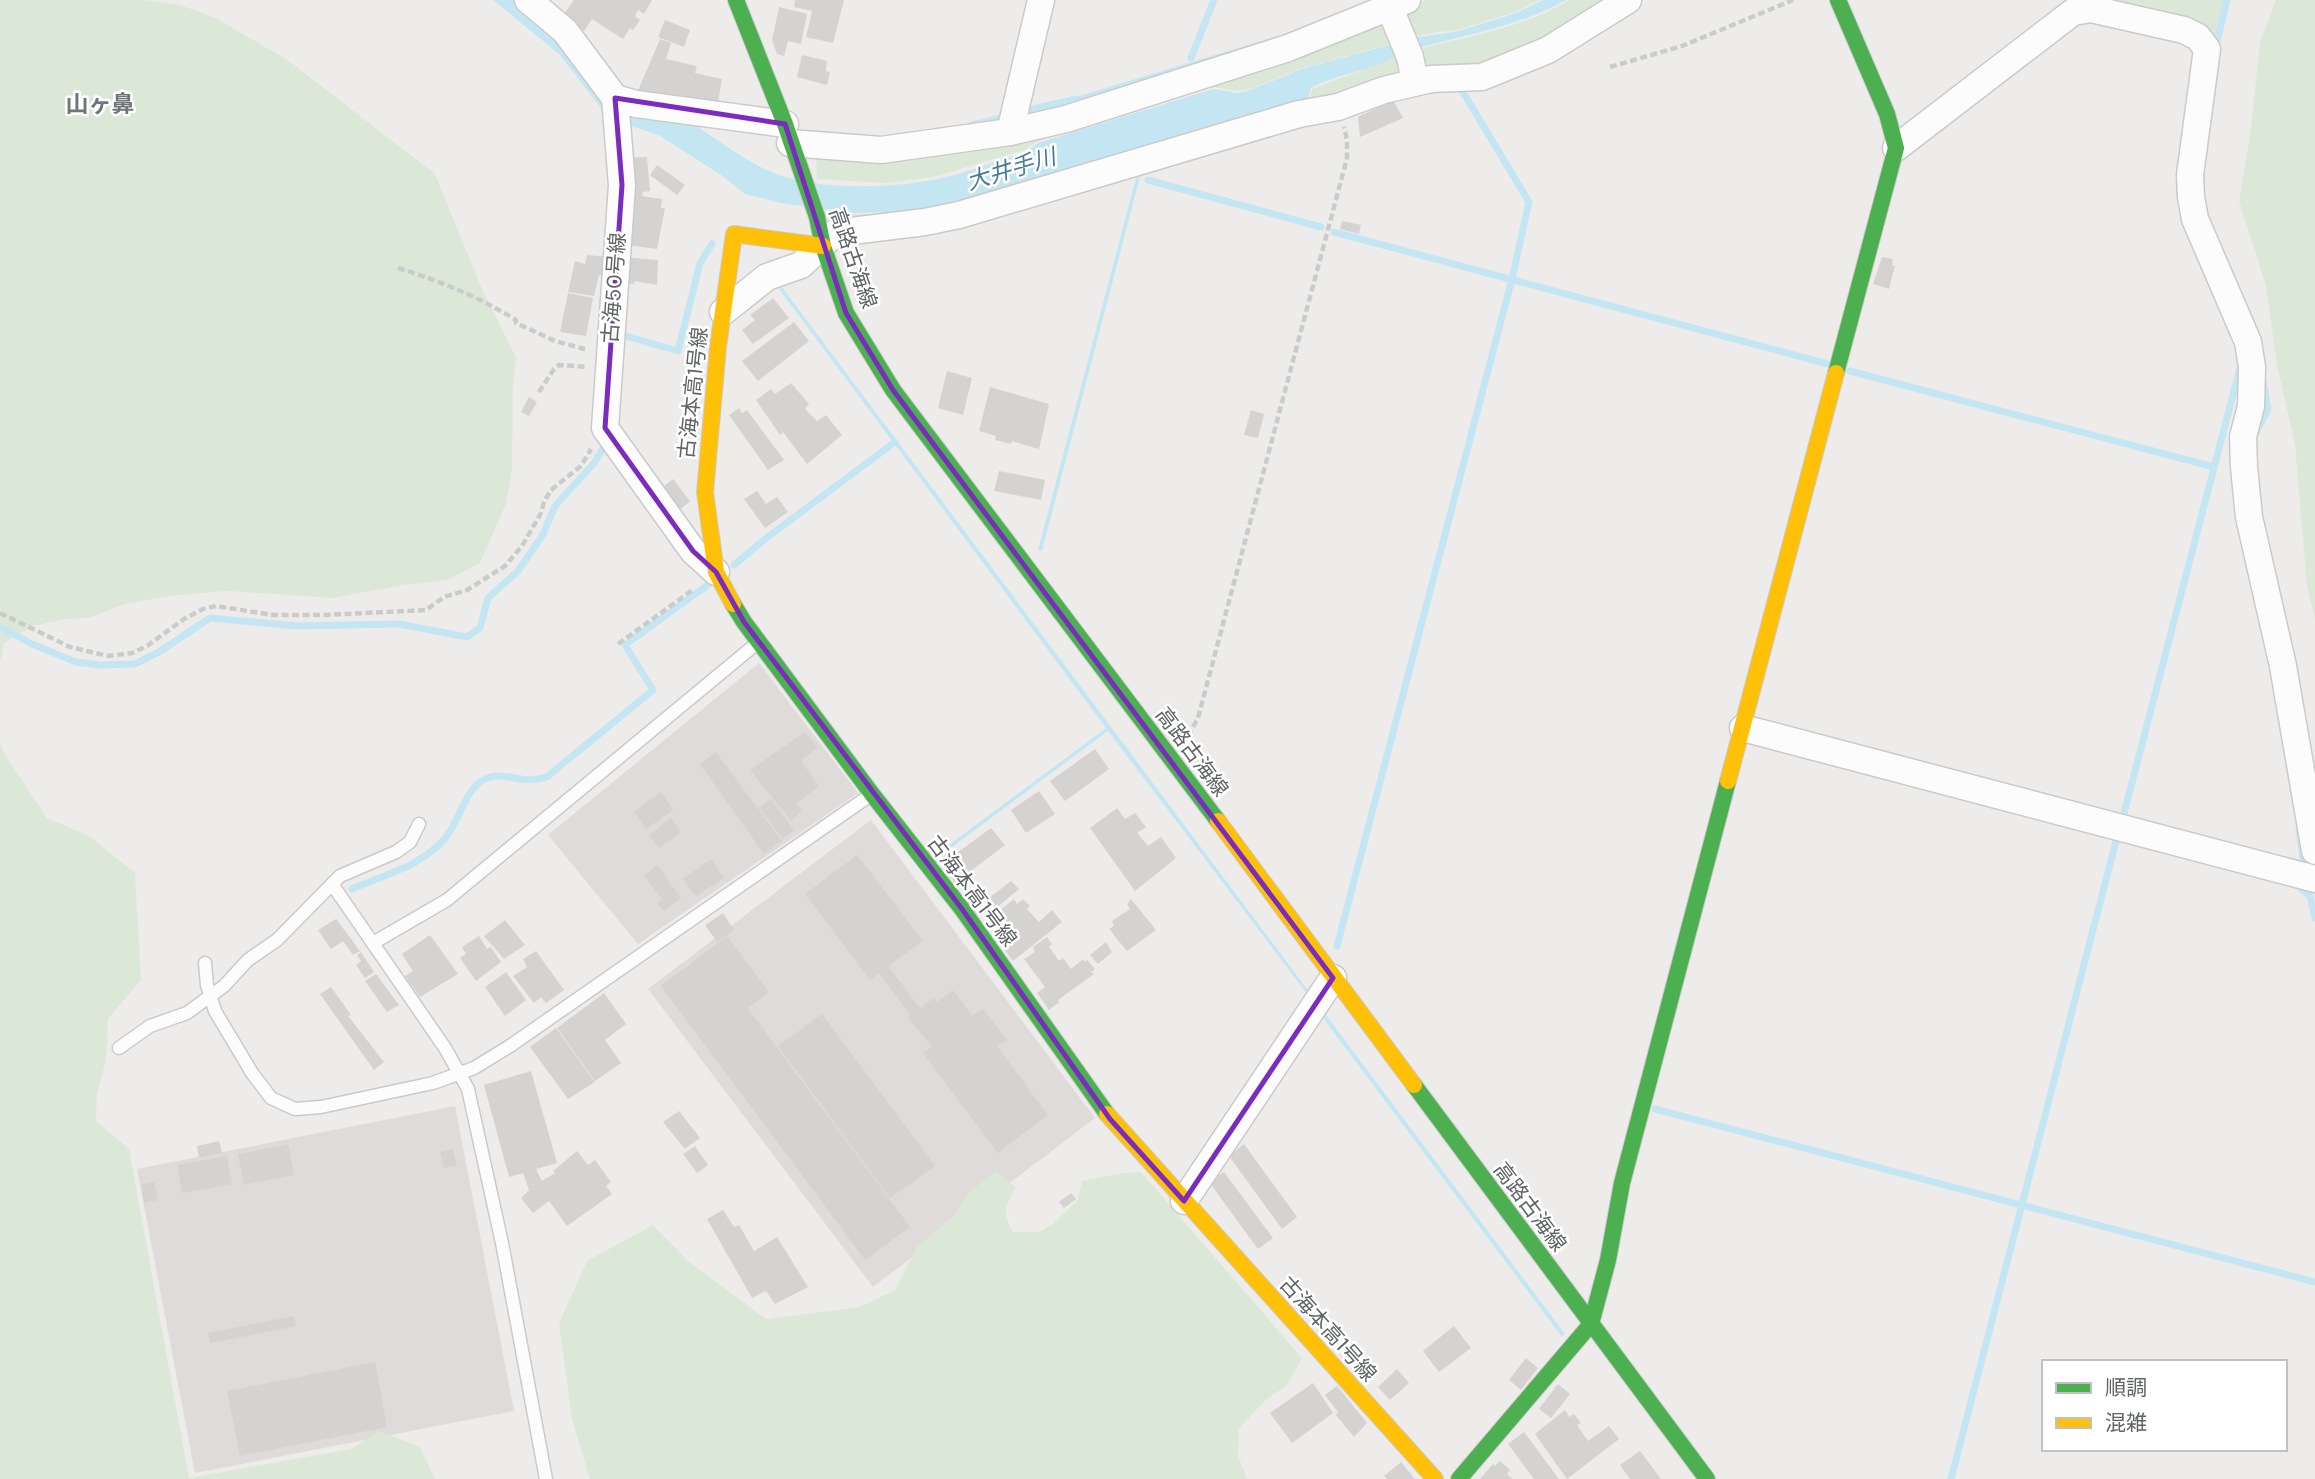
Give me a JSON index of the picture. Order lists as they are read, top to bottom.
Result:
{
  "streets": {
    "street": ["高路古海線", "古海50号線", "古海本高1号線"]
  },
  "crossings": [
    ["高路古海線", "古海本高1号線"]
  ],
  "districts": ["山ヶ鼻"],
  "water": ["大井手川"],
  "legend": ["順調", "混雑"]
}
